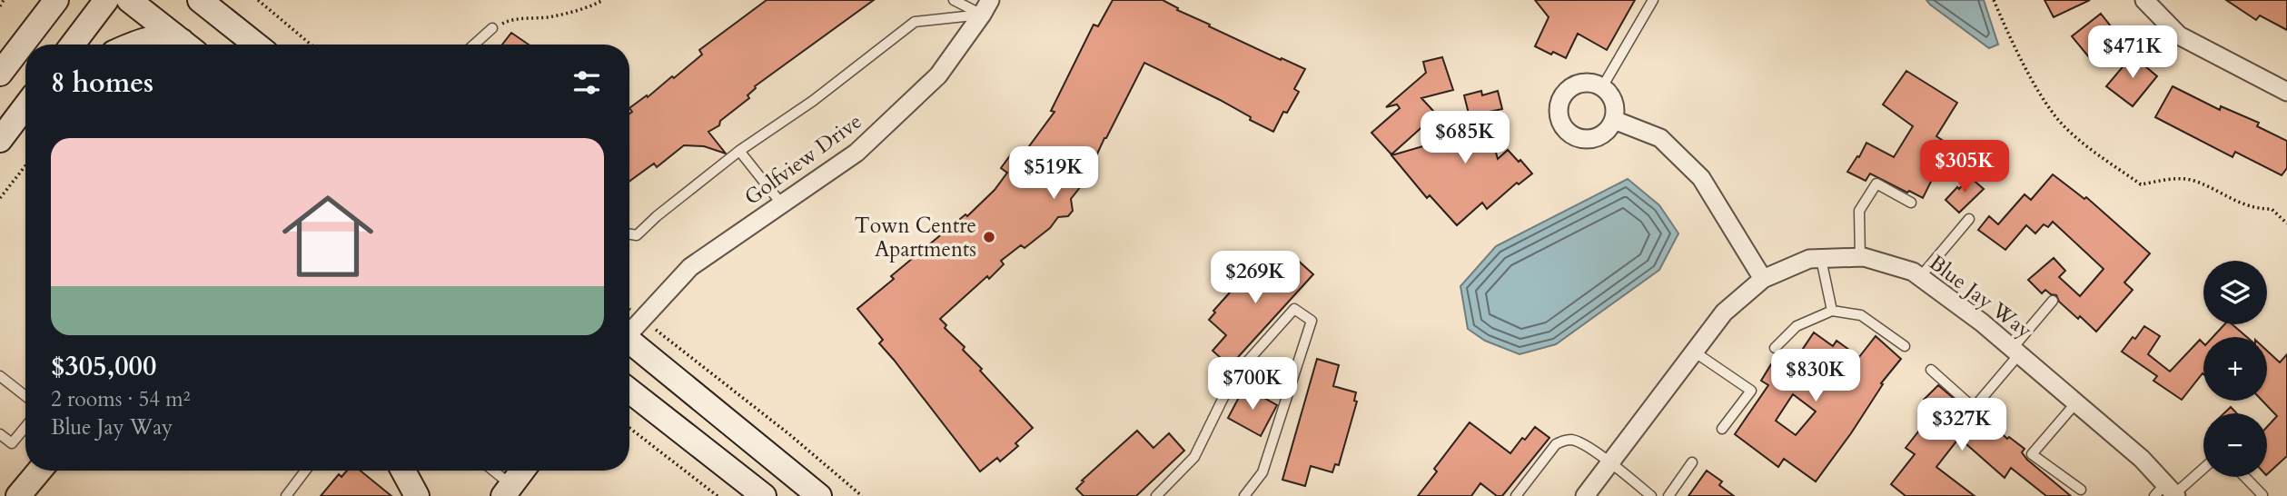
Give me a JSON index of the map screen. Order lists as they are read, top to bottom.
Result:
{
  "streets": {
    "street": ["Golfview Drive", "Blue Jay Way"]
  },
  "places": ["Town Centre Apartments"],
  "page": {
    "price": [
      "$471K",
      "$685K",
      "$305K",
      "$519K",
      "$269K",
      "$830K",
      "$700K",
      "$327K"
    ],
    "heading": "8 homes",
    "list": [
      {
        "name": "$305,000",
        "note": "2 rooms · 54 m² · Blue Jay Way"
      }
    ],
    "map_buttons": ["+", "−"]
  }
}
